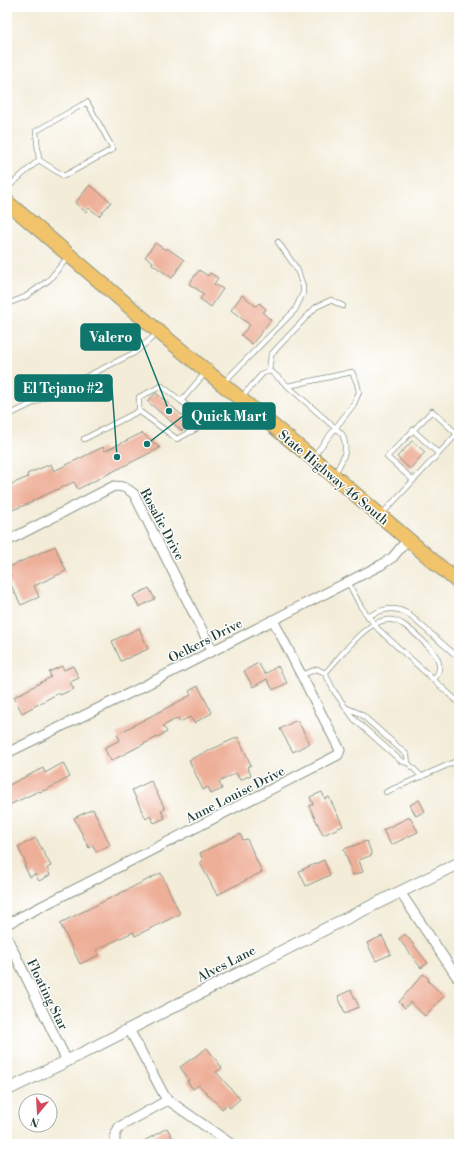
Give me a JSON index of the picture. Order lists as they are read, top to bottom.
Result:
{
  "streets": {
    "main road": ["State Highway 46 South"],
    "street": [
      "Rosalie Drive",
      "Oelkers Drive",
      "Anne Louise Drive",
      "Alves Lane",
      "Floating Star"
    ]
  },
  "crossings": [
    ["State Highway 46 South", "Oelkers Drive"],
    ["Rosalie Drive", "Oelkers Drive"],
    ["Oelkers Drive", "Anne Louise Drive"],
    ["Alves Lane", "Floating Star"]
  ],
  "places": ["Valero", "Quick Mart", "El Tejano #2"],
  "north": "bottom"
}
